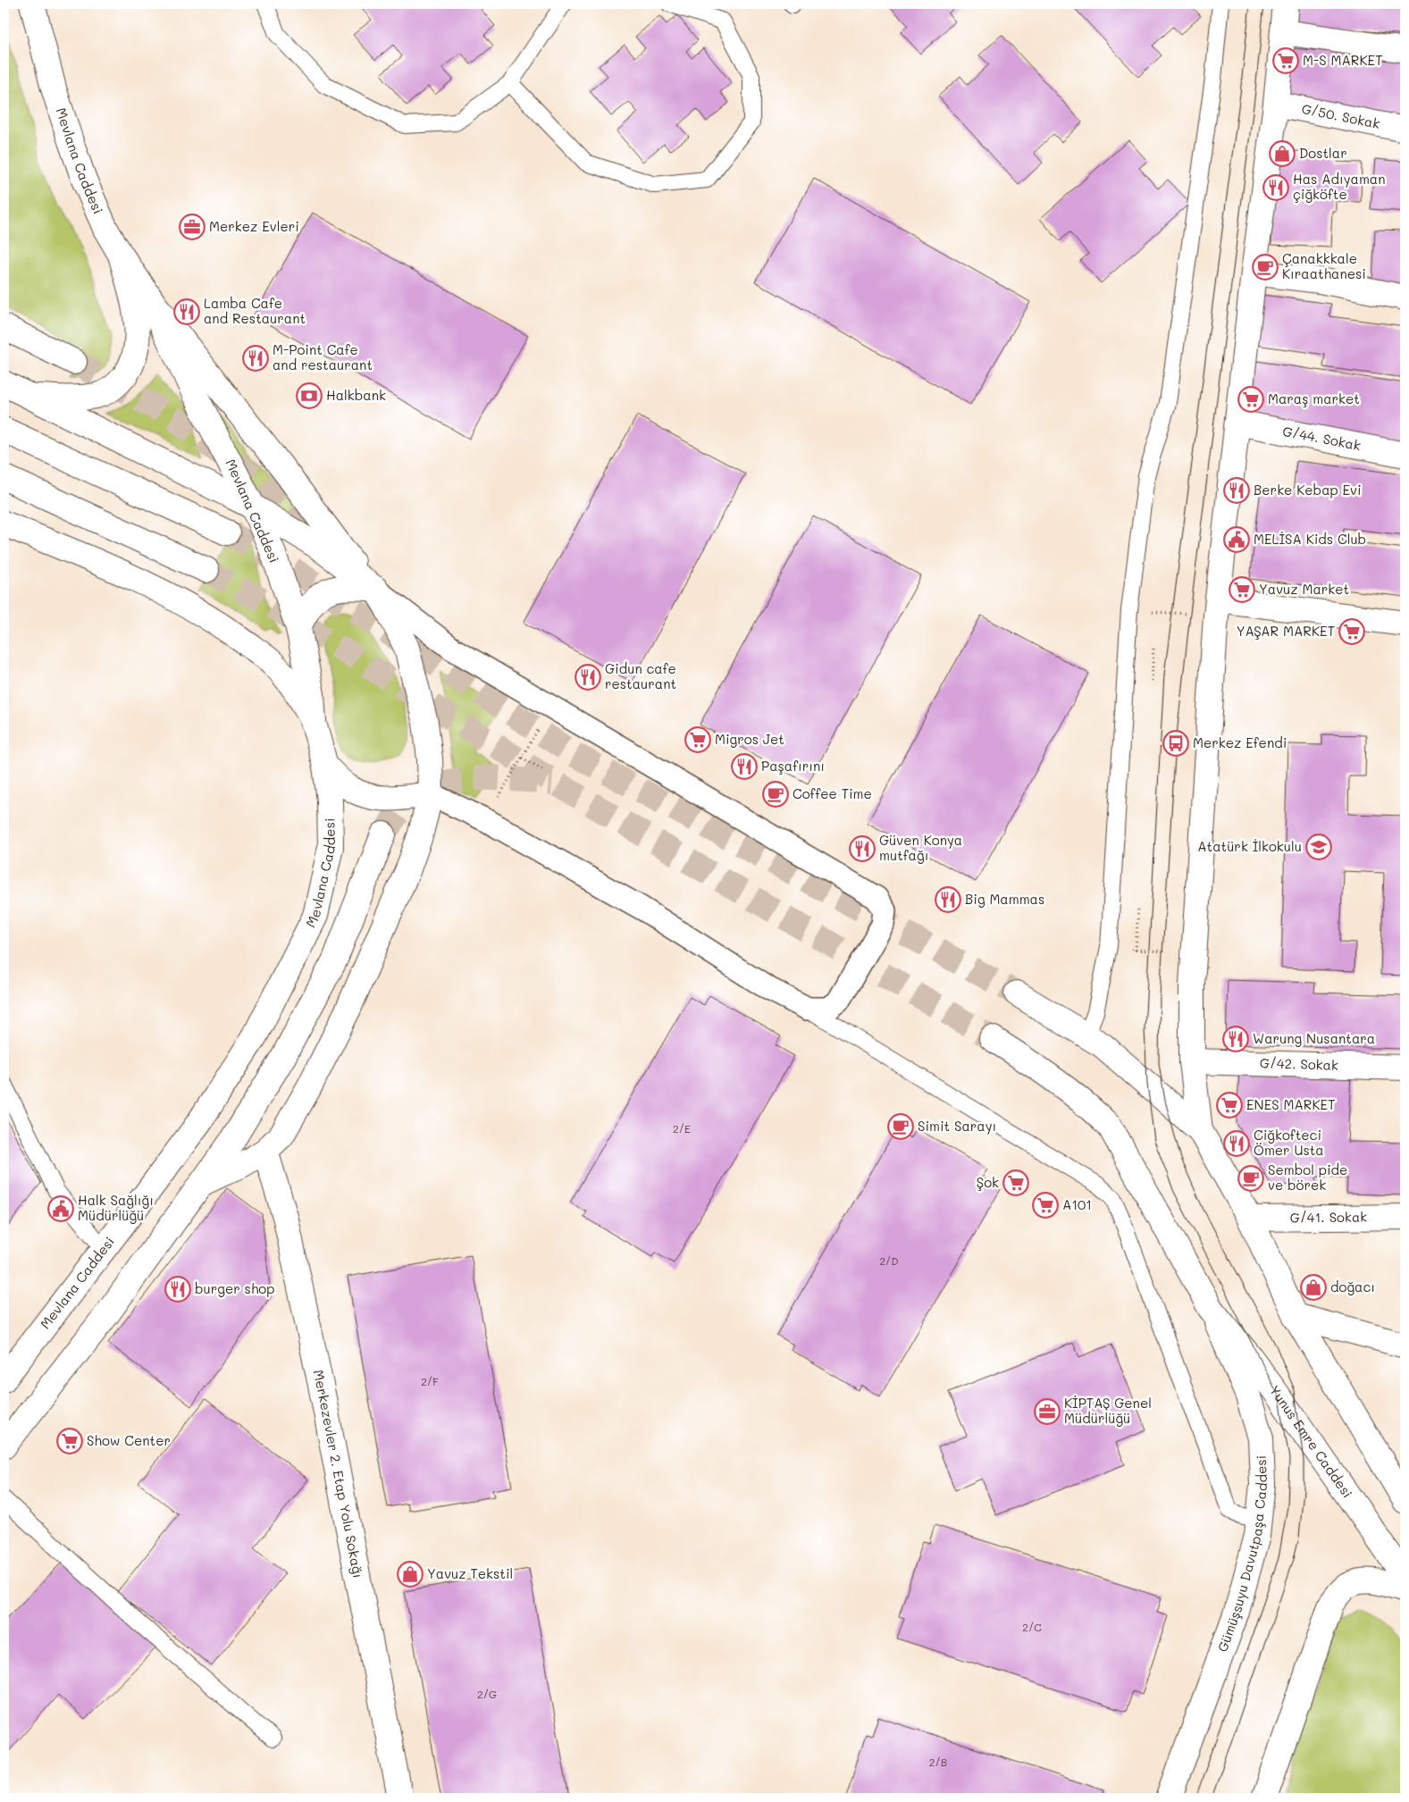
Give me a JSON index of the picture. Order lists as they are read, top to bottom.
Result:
{
  "streets": {
    "main road": [
      "G/50. Sokak",
      "Mevlana Caddesi",
      "G/44. Sokak",
      "G/42. Sokak",
      "G/41. Sokak",
      "Yunus Emre Caddesi",
      "Merkezevler 2. Etap Yolu Sokağı",
      "Gümüşsuyu Davutpaşa Caddesi"
    ]
  },
  "crossings": [
    ["Yunus Emre Caddesi", "Gümüşsuyu Davutpaşa Caddesi"]
  ],
  "places": {
    "supermarket": [
      "M-S MARKET",
      "Maraş market",
      "Yavuz Market",
      "YAŞAR MARKET",
      "Migros Jet",
      "ENES MARKET",
      "Şok",
      "A101",
      "Show Center"
    ],
    "shop": ["Dostlar", "doğacı", "Yavuz Tekstil"],
    "restaurant": [
      "Has Adıyaman çiğköfte",
      "Lamba Cafe and Restaurant",
      "M-Point Cafe and restaurant",
      "Berke Kebap Evi",
      "Gidun cafe restaurant",
      "Paşafırını",
      "Güven Konya mutfağı",
      "Big Mammas",
      "Warung Nusantara",
      "Ciğkofteci Ömer Usta",
      "burger shop"
    ],
    "office": ["Merkez Evleri", "KİPTAŞ Genel Müdürlüğü"],
    "cafe": [
      "Çanakkkale Kıraathanesi",
      "Coffee Time",
      "Simit Sarayı",
      "Sembol pide ve börek"
    ],
    "bank": ["Halkbank"],
    "public building": ["MELİSA Kids Club", "Halk Sağlığı Müdürlüğü"],
    "bus stop": ["Merkez Efendi"],
    "school or university": ["Atatürk İlkokulu"]
  },
  "house_numbers": [
    "2/E",
    "2/D",
    "2/F",
    "2/C",
    "2/G",
    "2/B"
  ]
}
